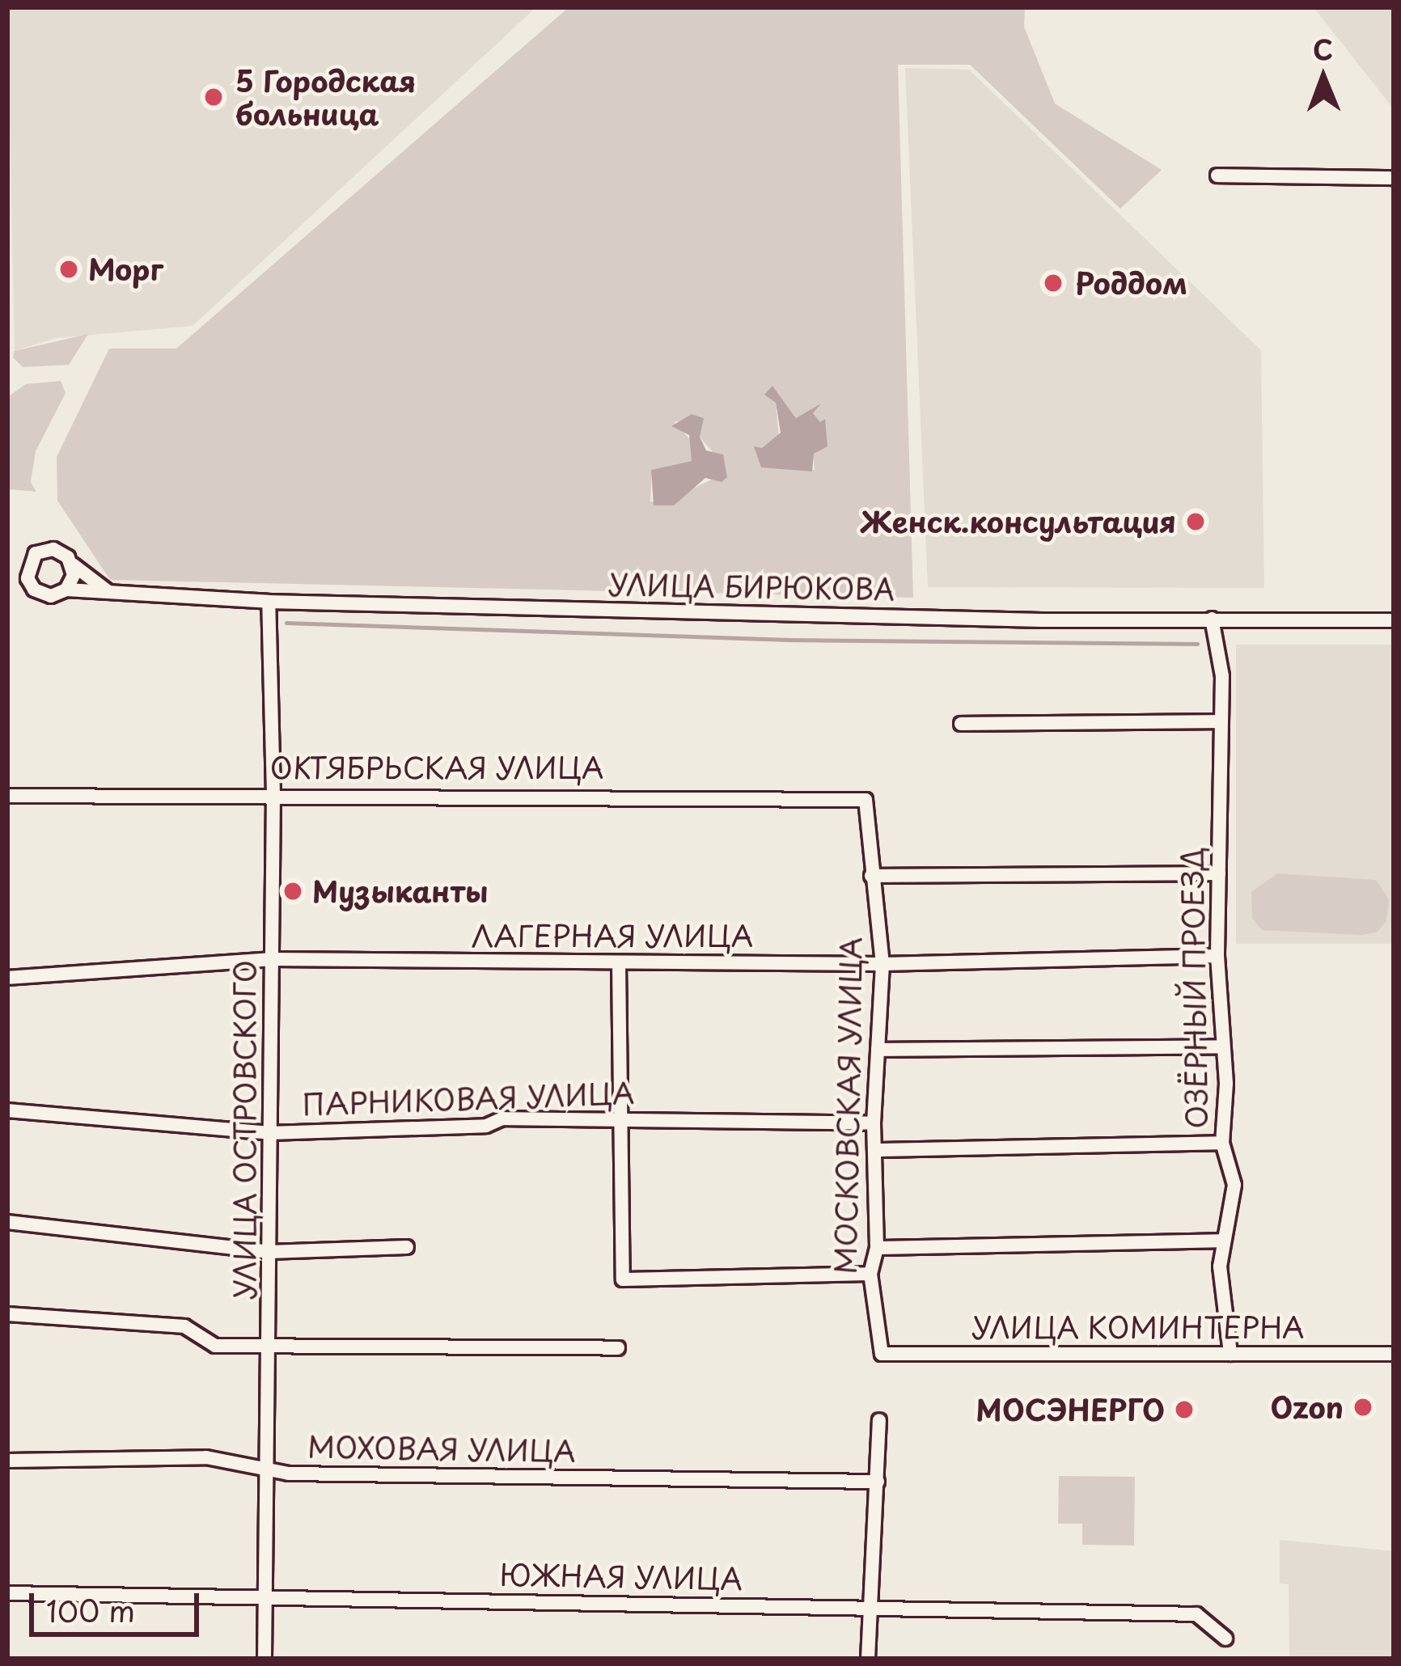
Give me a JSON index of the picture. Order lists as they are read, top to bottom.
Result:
{
  "streets": {
    "street": [
      "УЛИЦА БИРЮКОВА",
      "ОКТЯБРЬСКАЯ УЛИЦА",
      "ЛАГЕРНАЯ УЛИЦА",
      "ОЗЁРНЫЙ ПРОЕЗД",
      "ПАРНИКОВАЯ УЛИЦА",
      "МОСКОВСКАЯ УЛИЦА",
      "УЛИЦА ОСТРОВСКОГО",
      "УЛИЦА КОМИНТЕРНА",
      "МОХОВАЯ УЛИЦА",
      "ЮЖНАЯ УЛИЦА"
    ]
  },
  "crossings": [
    ["УЛИЦА БИРЮКОВА", "ОЗЁРНЫЙ ПРОЕЗД"],
    ["УЛИЦА БИРЮКОВА", "УЛИЦА ОСТРОВСКОГО"],
    ["ОКТЯБРЬСКАЯ УЛИЦА", "МОСКОВСКАЯ УЛИЦА"],
    ["ОКТЯБРЬСКАЯ УЛИЦА", "УЛИЦА ОСТРОВСКОГО"],
    ["ЛАГЕРНАЯ УЛИЦА", "ОЗЁРНЫЙ ПРОЕЗД"],
    ["ЛАГЕРНАЯ УЛИЦА", "МОСКОВСКАЯ УЛИЦА"],
    ["ЛАГЕРНАЯ УЛИЦА", "УЛИЦА ОСТРОВСКОГО"],
    ["ОЗЁРНЫЙ ПРОЕЗД", "УЛИЦА КОМИНТЕРНА"],
    ["ПАРНИКОВАЯ УЛИЦА", "МОСКОВСКАЯ УЛИЦА"],
    ["ПАРНИКОВАЯ УЛИЦА", "УЛИЦА ОСТРОВСКОГО"],
    ["МОСКОВСКАЯ УЛИЦА", "УЛИЦА КОМИНТЕРНА"],
    ["УЛИЦА ОСТРОВСКОГО", "МОХОВАЯ УЛИЦА"],
    ["УЛИЦА ОСТРОВСКОГО", "ЮЖНАЯ УЛИЦА"]
  ],
  "places": [
    "5 Городская больница",
    "Морг",
    "Роддом",
    "Женск.консультация",
    "Музыканты",
    "Ozon",
    "МОСЭНЕРГО"
  ],
  "scale_bar": "100 m",
  "north": "top"
}
